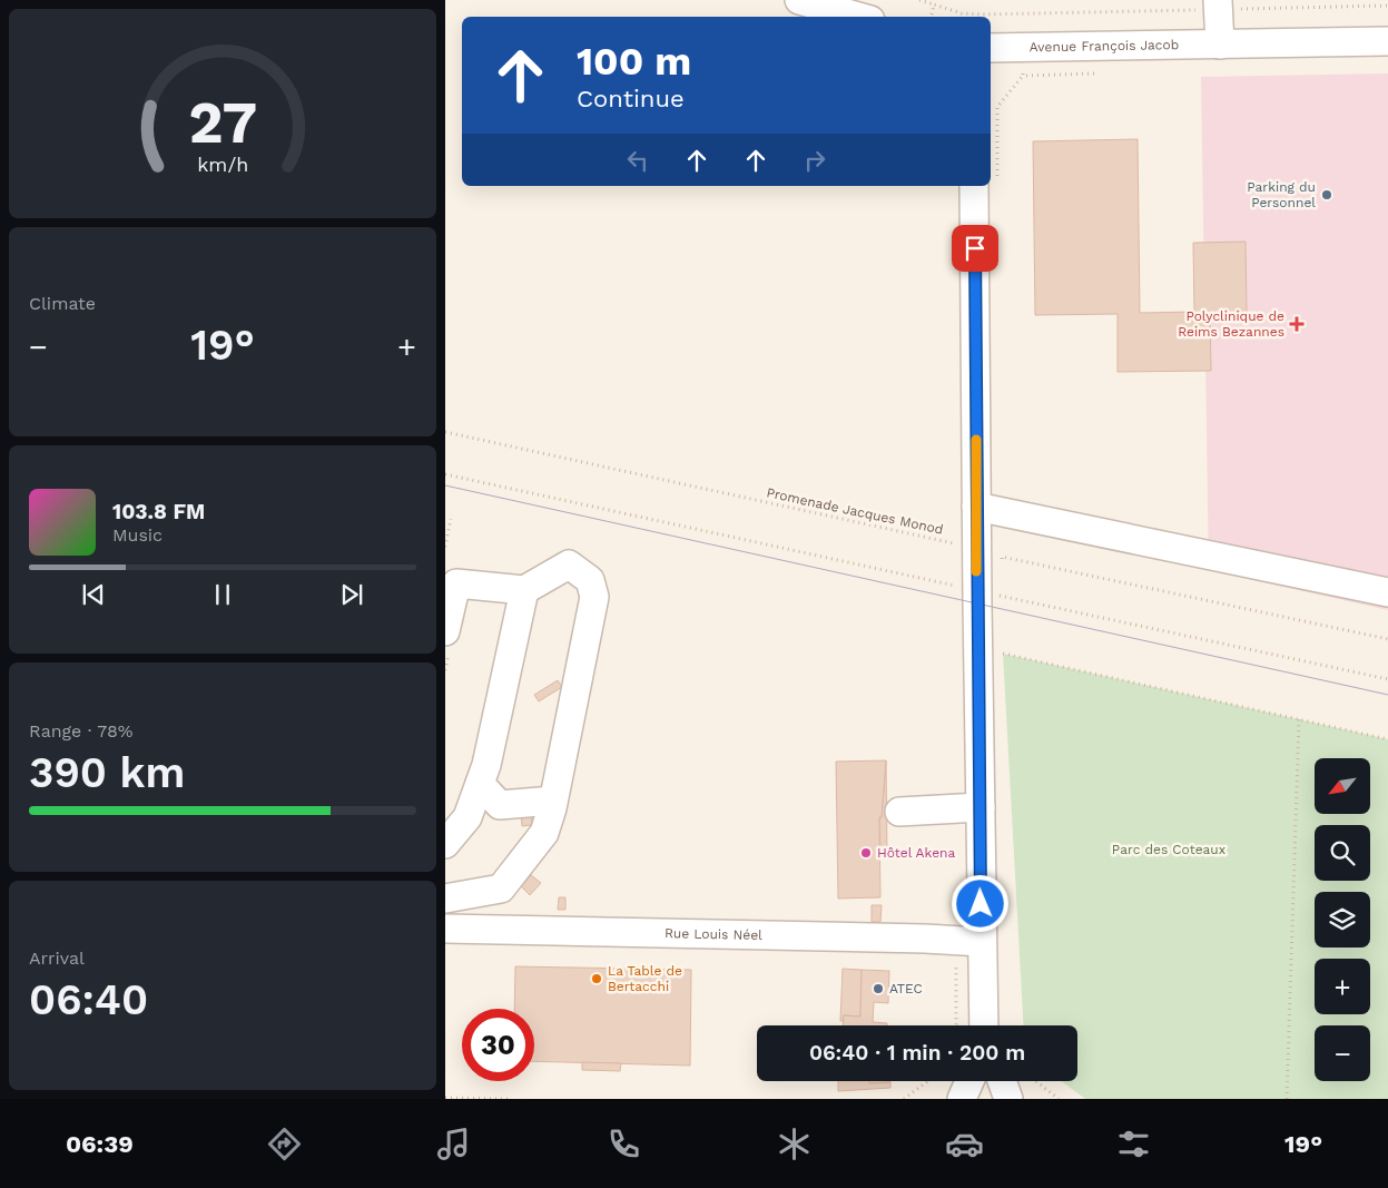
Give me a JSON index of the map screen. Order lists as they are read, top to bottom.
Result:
{
  "streets": {
    "street": ["Avenue François Jacob", "Rue Louis Néel"],
    "path": ["Promenade Jacques Monod"]
  },
  "parks": ["Parc des Coteaux"],
  "places": {
    "other": [
      "Parking du Personnel",
      "Hôtel Akena",
      "La Table de Bertacchi",
      "ATEC"
    ],
    "health": ["Polyclinique de Reims Bezannes"]
  },
  "north": "bottom left",
  "page": {
    "turn": ["100 m", "Continue"],
    "tile": [
      "Climate",
      ["Range · 78%", "390 km"],
      ["Arrival", "06:40"]
    ],
    "heat": ["−", "19°", "+"],
    "song": ["103.8 FM", "Music"],
    "map_buttons": ["+", "−"],
    "limit": "30",
    "trip": "06:40 · 1 min · 200 m",
    "tabs": ["06:39", "19°"],
    "gauge": ["27", "km/h"]
  }
}
